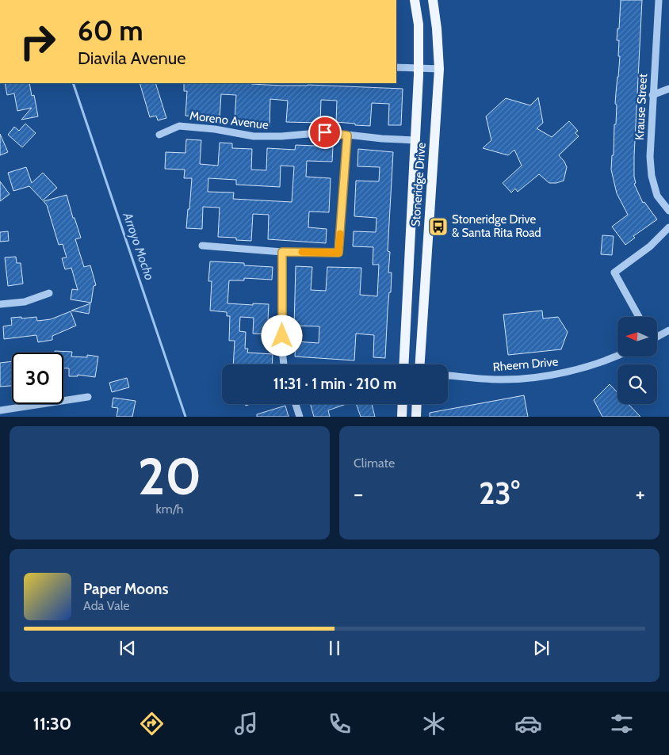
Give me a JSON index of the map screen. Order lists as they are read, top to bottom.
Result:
{
  "streets": {
    "main road": ["Stoneridge Drive"],
    "street": ["Krause Street", "Moreno Avenue", "Rheem Drive"]
  },
  "crossings": [
    ["Moreno Avenue", "Stoneridge Drive"]
  ],
  "water": ["Arroyo Mocho"],
  "places": {
    "bus stop": ["Stoneridge Drive & Santa Rita Road"]
  },
  "north": "left",
  "page": {
    "turn": ["60 m", "Diavila Avenue"],
    "limit": "30",
    "trip": "11:31 · 1 min · 210 m",
    "tile": [
      ["20", "km/h"],
      "Climate"
    ],
    "heat": ["−", "23°", "+"],
    "song": ["Paper Moons", "Ada Vale"],
    "tabs": "11:30"
  }
}
